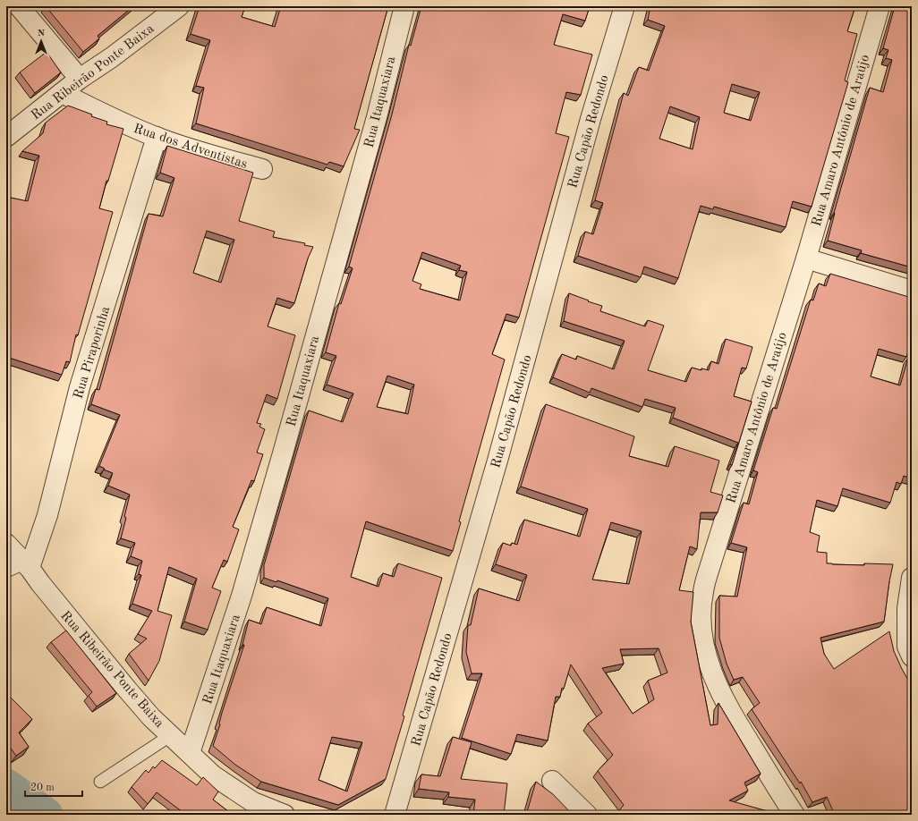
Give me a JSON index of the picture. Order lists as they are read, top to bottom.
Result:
{
  "streets": {
    "street": [
      "Rua Ribeirão Ponte Baixa",
      "Rua Itaquaxiara",
      "Rua Capão Redondo",
      "Rua Amaro Antônio de Araújo",
      "Rua dos Adventistas",
      "Rua Piraporinha"
    ]
  },
  "crossings": [
    ["Rua Ribeirão Ponte Baixa", "Rua Itaquaxiara"],
    ["Rua Ribeirão Ponte Baixa", "Rua dos Adventistas"],
    ["Rua Ribeirão Ponte Baixa", "Rua Piraporinha"],
    ["Rua dos Adventistas", "Rua Piraporinha"]
  ],
  "scale_bar": "20 m",
  "north": "top"
}
